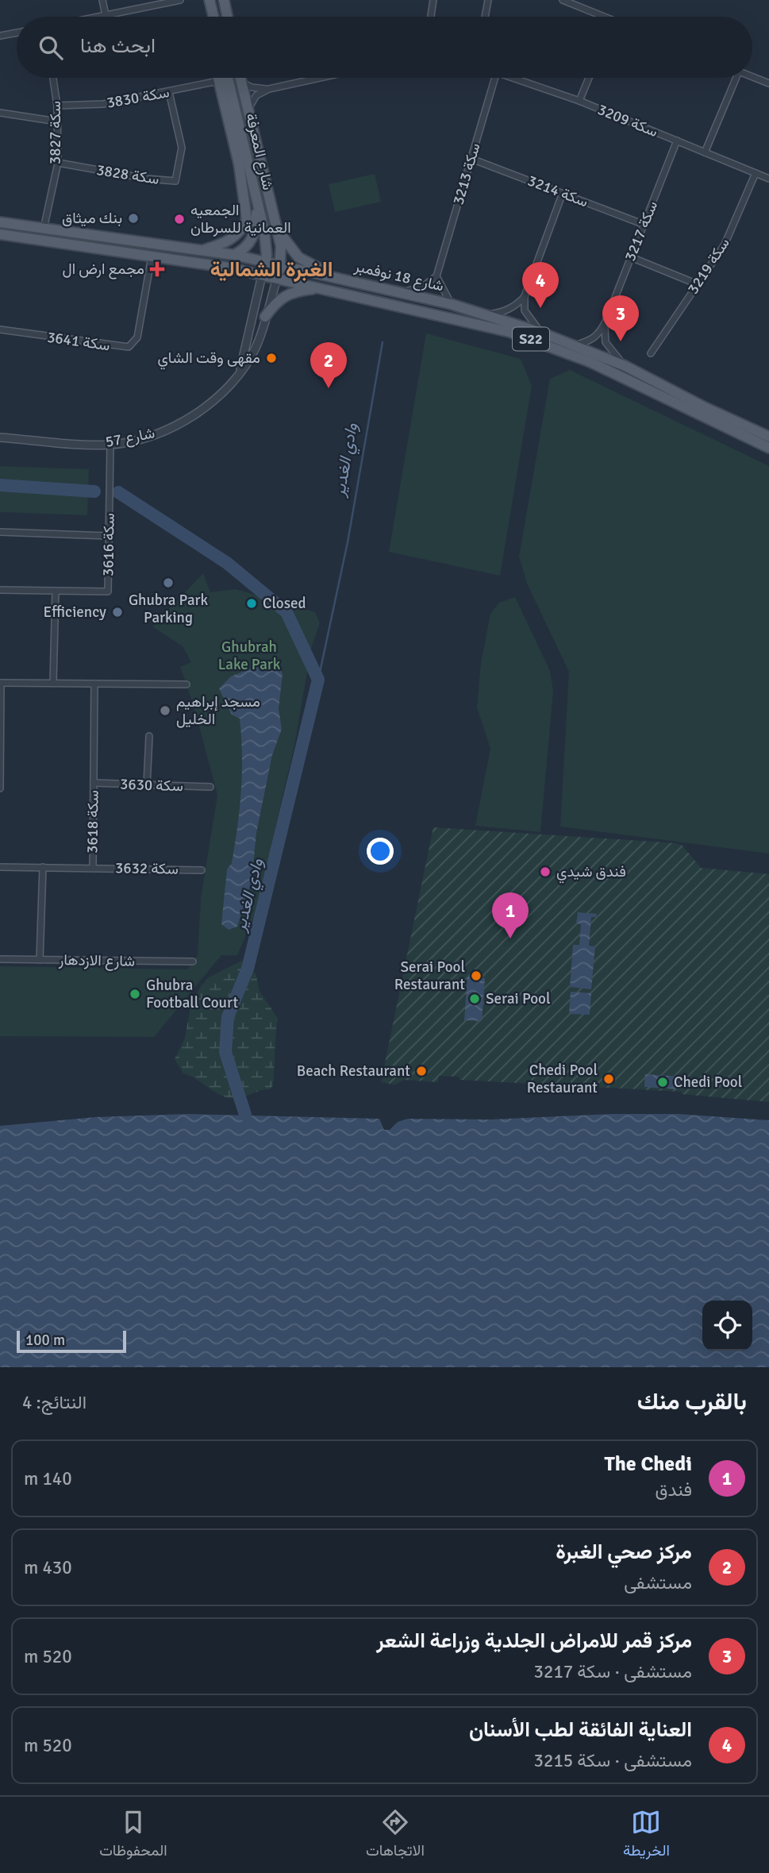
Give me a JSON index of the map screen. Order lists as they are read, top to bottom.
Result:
{
  "streets": {
    "main road": ["شارع المعرفة", "شارع 18 نوفمبر", "S22"],
    "street": [
      "سكة 3830",
      "سكة 3209",
      "سكة 3827",
      "سكة 3213",
      "سكة 3828",
      "سكة 3214",
      "سكة 3217",
      "سكة 3219",
      "سكة 3641",
      "شارع 57",
      "سكة 3616",
      "سكة 3630",
      "سكة 3618",
      "سكة 3632",
      "شارع الازدهار"
    ]
  },
  "crossings": [
    ["سكة 3830", "سكة 3827"],
    ["سكة 3830", "سكة 3828"],
    ["سكة 3209", "سكة 3217"],
    ["سكة 3209", "سكة 3219"],
    ["سكة 3827", "سكة 3828"],
    ["سكة 3827", "شارع 18 نوفمبر"],
    ["شارع المعرفة", "شارع 18 نوفمبر"],
    ["سكة 3213", "سكة 3214"],
    ["سكة 3214", "سكة 3217"],
    ["سكة 3217", "شارع 18 نوفمبر"],
    ["شارع 18 نوفمبر", "سكة 3641"],
    ["شارع 18 نوفمبر", "شارع 57"],
    ["شارع 57", "سكة 3616"],
    ["سكة 3630", "سكة 3618"],
    ["سكة 3618", "سكة 3632"]
  ],
  "districts": ["الغبرة الشمالية"],
  "water": ["وادي الغدير"],
  "parks": ["Ghubrah Lake Park"],
  "places": {
    "other": [
      "بنك ميثاق",
      "الجمعيه العمانية للسرطان",
      "مقهى وقت الشاي",
      "Ghubra Park Parking",
      "Closed",
      "Efficiency",
      "مسجد إبراهيم الخليل",
      "فندق شيدي",
      "Serai Pool Restaurant",
      "Ghubra Football Court",
      "Serai Pool",
      "Beach Restaurant",
      "Chedi Pool Restaurant",
      "Chedi Pool"
    ],
    "health": ["مجمع ارض ال"]
  },
  "scale_bar": "100 m",
  "page": {
    "search": "ابحث هنا",
    "pins": [
      "4",
      "3",
      "2",
      "1"
    ],
    "scale": "100 m",
    "heading": ["بالقرب منك", "النتائج: 4"],
    "list": [
      {
        "mark": "1",
        "name": "The Chedi",
        "note": "فندق",
        "value": "140 m"
      },
      {
        "mark": "2",
        "name": "مركز صحي الغبرة",
        "note": "مستشفى",
        "value": "430 m"
      },
      {
        "mark": "3",
        "name": "مركز قمر للامراض الجلدية وزراعة الشعر",
        "note": "مستشفى · سكة 3217",
        "value": "520 m"
      },
      {
        "mark": "4",
        "name": "العناية الفائقة لطب الأسنان",
        "note": "مستشفى · سكة 3215",
        "value": "520 m"
      }
    ],
    "nav": ["الخريطة", "الاتجاهات", "المحفوظات"]
  }
}
